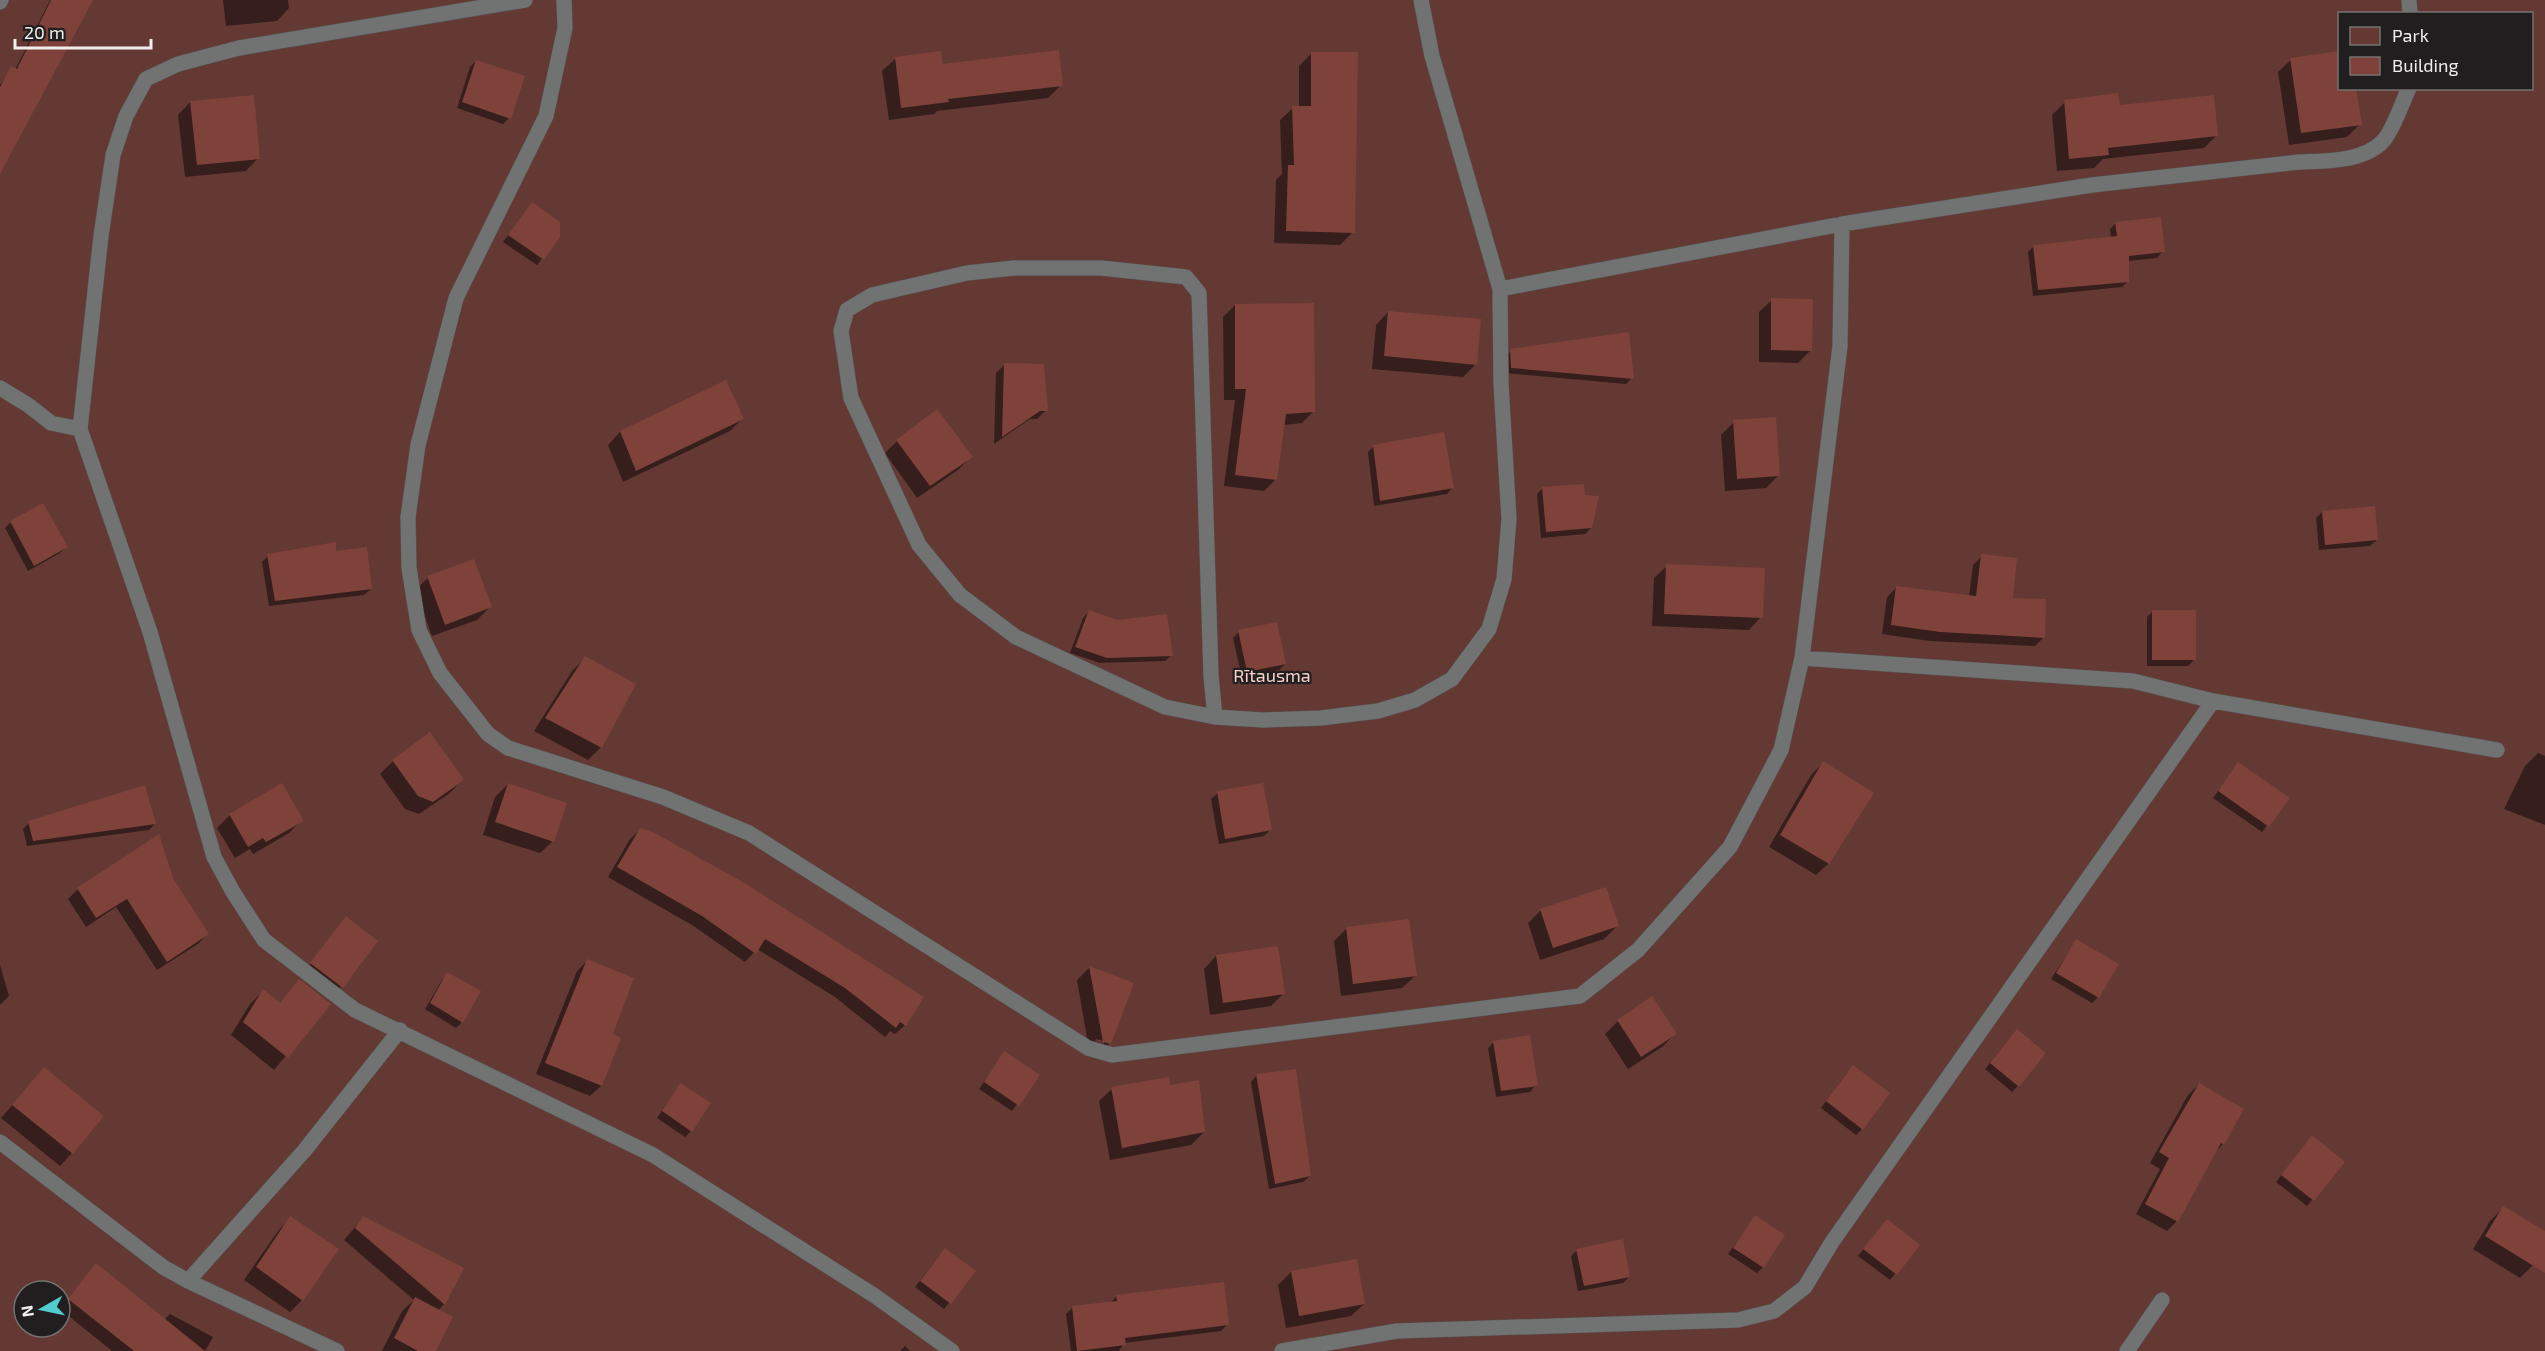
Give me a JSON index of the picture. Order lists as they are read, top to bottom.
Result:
{
  "parks": ["Rītausma"],
  "legend": ["Park", "Building"],
  "scale_bar": "20 m",
  "north": "left"
}
